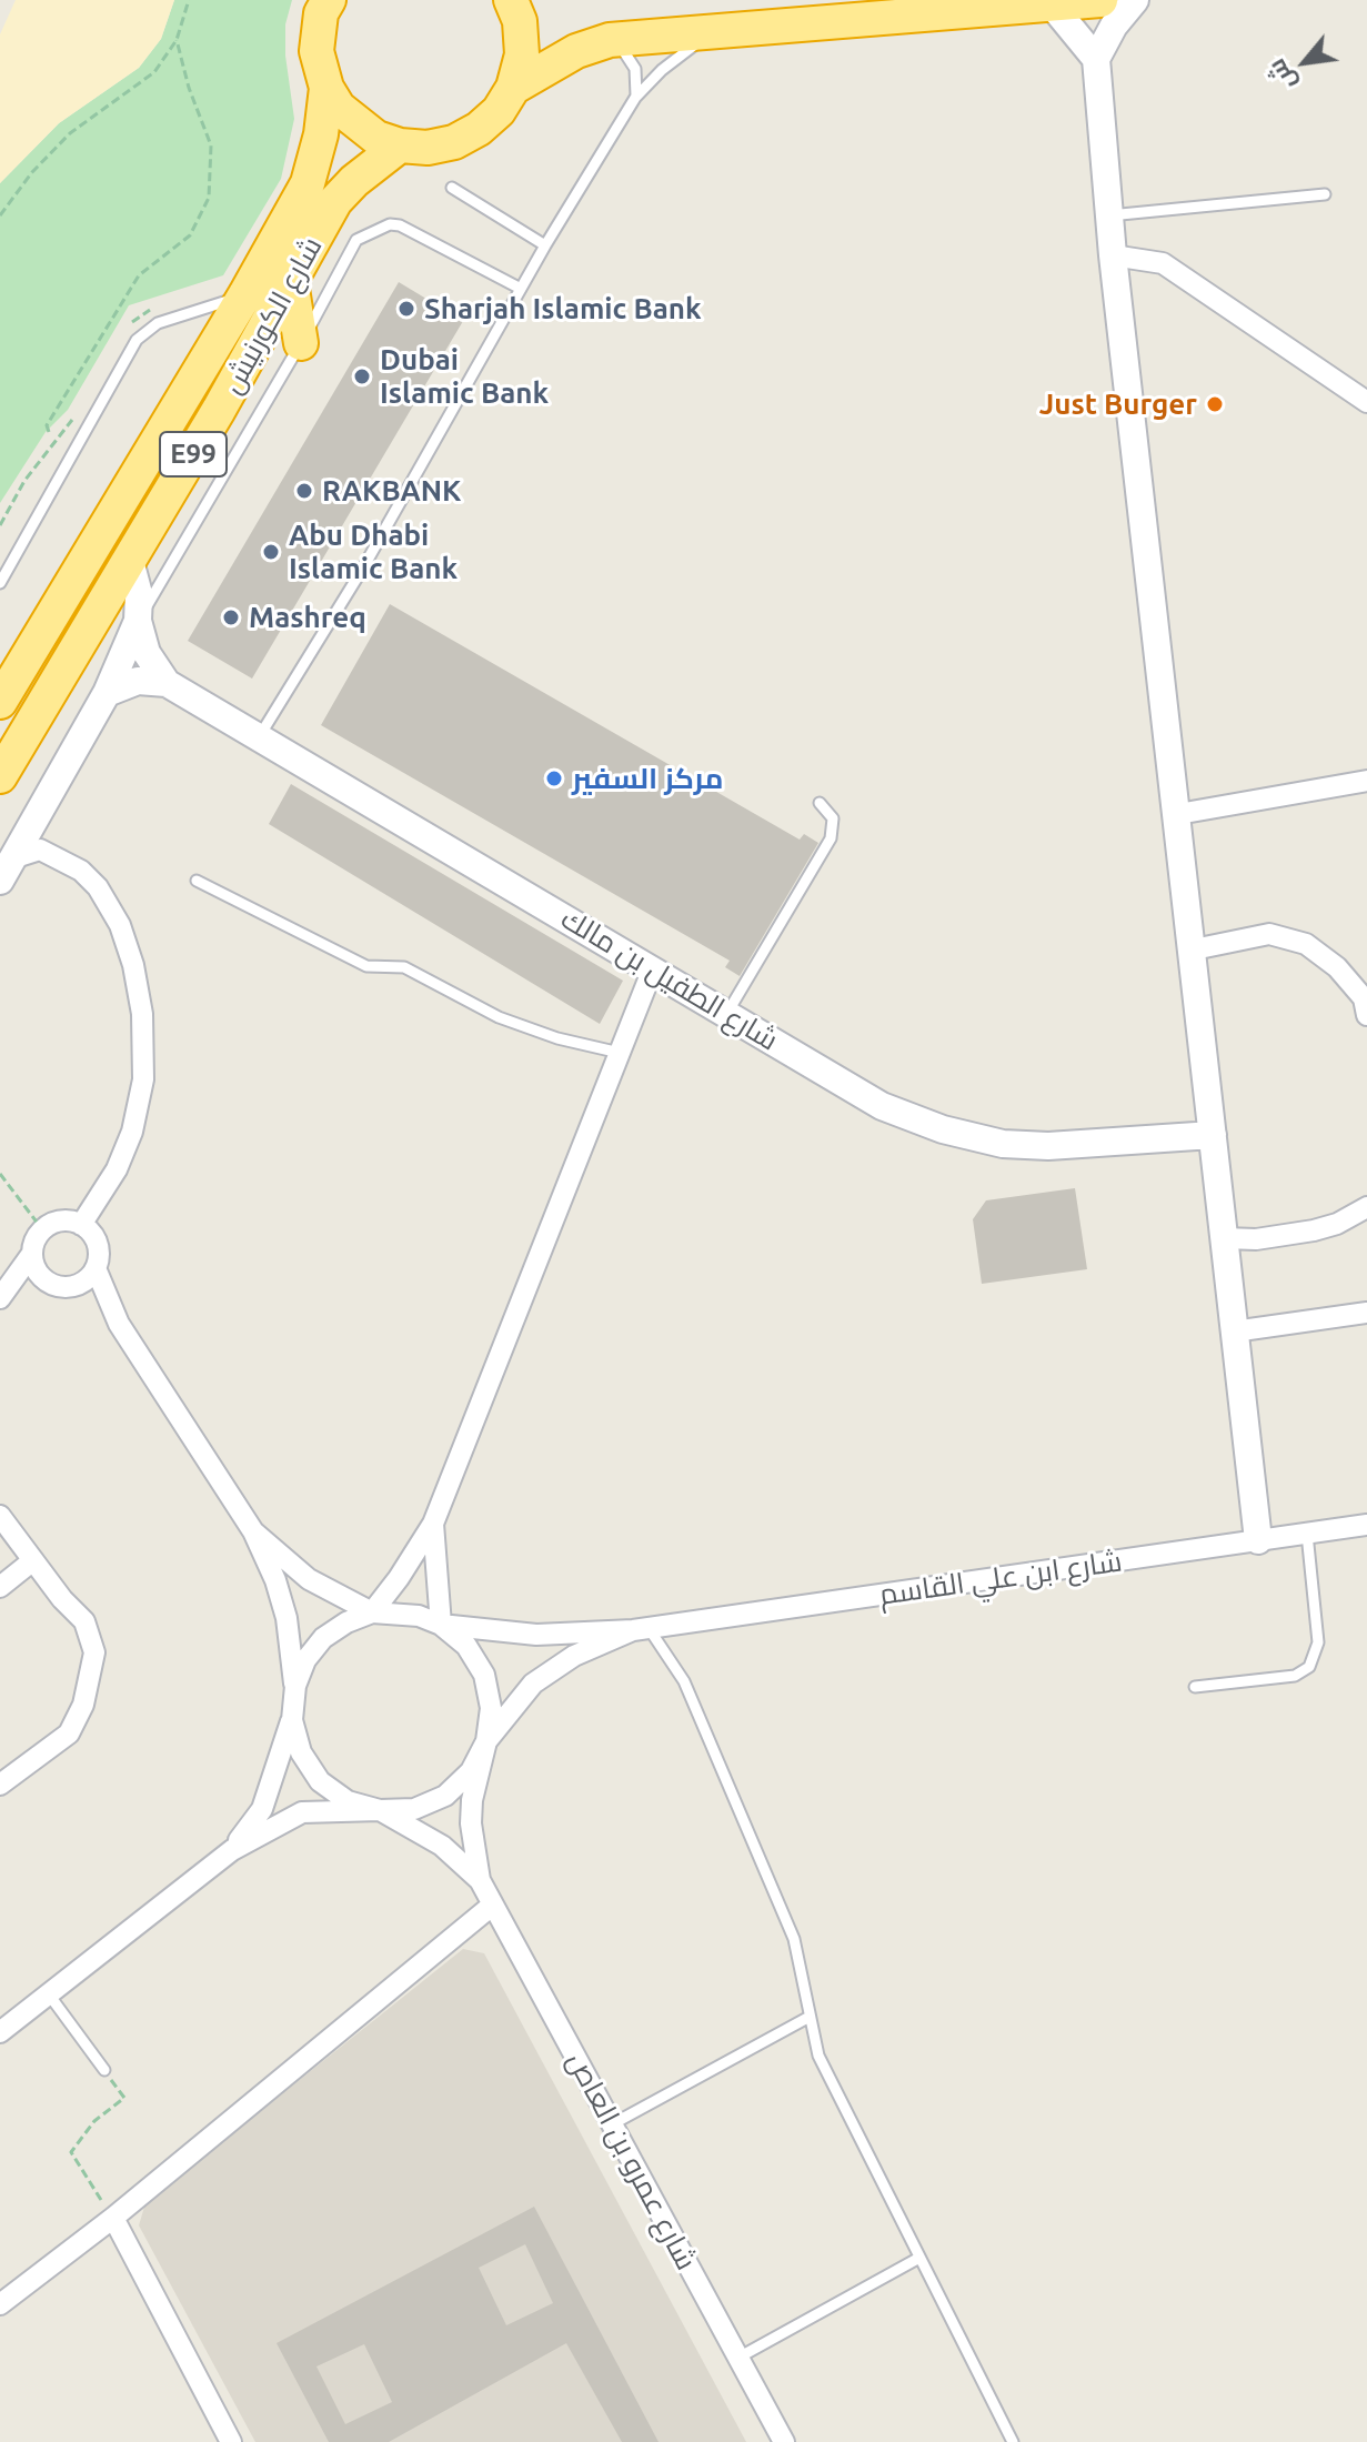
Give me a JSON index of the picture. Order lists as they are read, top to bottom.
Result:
{
  "streets": {
    "highway": ["شارع الكورنيش", "E99"],
    "street": ["شارع الطفيل بن مالك", "شارع ابن علي القاسم", "شارع عمرو بن العاص"]
  },
  "crossings": [
    ["شارع ابن علي القاسم", "شارع عمرو بن العاص"]
  ],
  "places": [
    "Sharjah Islamic Bank",
    "Dubai Islamic Bank",
    "Just Burger",
    "RAKBANK",
    "Abu Dhabi Islamic Bank",
    "Mashreq",
    "مركز السفير"
  ],
  "north": "bottom left"
}
